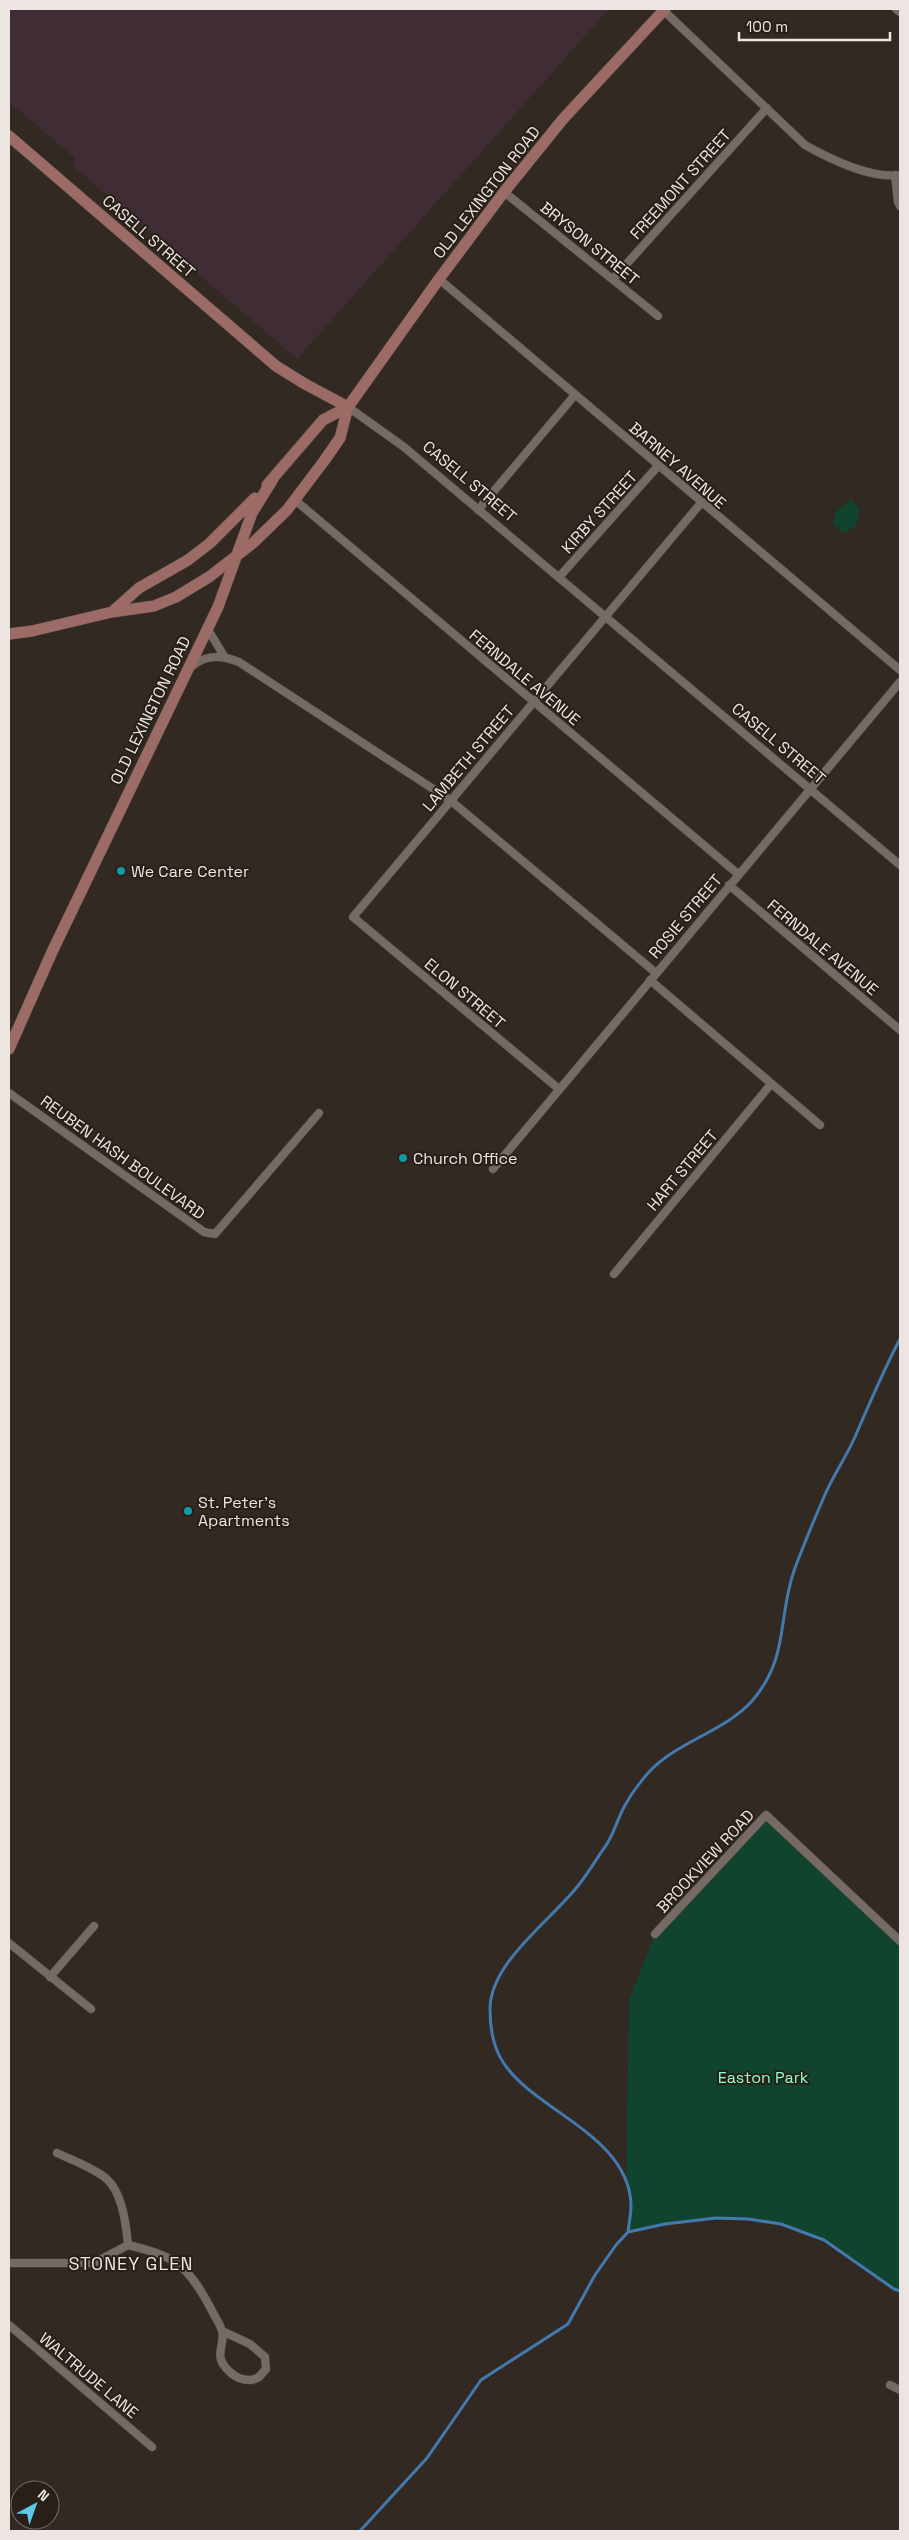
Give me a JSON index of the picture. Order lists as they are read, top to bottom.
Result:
{
  "streets": {
    "main road": ["OLD LEXINGTON ROAD", "CASELL STREET"],
    "street": [
      "FREEMONT STREET",
      "BRYSON STREET",
      "BARNEY AVENUE",
      "KIRBY STREET",
      "FERNDALE AVENUE",
      "LAMBETH STREET",
      "ROSIE STREET",
      "ELON STREET",
      "REUBEN HASH BOULEVARD",
      "HART STREET",
      "BROOKVIEW ROAD",
      "WALTRUDE LANE"
    ]
  },
  "crossings": [
    ["FREEMONT STREET", "BRYSON STREET"],
    ["OLD LEXINGTON ROAD", "CASELL STREET"],
    ["OLD LEXINGTON ROAD", "BRYSON STREET"],
    ["OLD LEXINGTON ROAD", "BARNEY AVENUE"],
    ["OLD LEXINGTON ROAD", "FERNDALE AVENUE"],
    ["CASELL STREET", "KIRBY STREET"],
    ["CASELL STREET", "LAMBETH STREET"],
    ["CASELL STREET", "ROSIE STREET"],
    ["BARNEY AVENUE", "KIRBY STREET"],
    ["BARNEY AVENUE", "LAMBETH STREET"],
    ["FERNDALE AVENUE", "LAMBETH STREET"],
    ["FERNDALE AVENUE", "ROSIE STREET"],
    ["LAMBETH STREET", "ELON STREET"],
    ["ROSIE STREET", "ELON STREET"]
  ],
  "districts": ["STONEY GLEN"],
  "parks": ["Easton Park"],
  "places": ["We Care Center", "Church Office", "St. Peter's Apartments"],
  "scale_bar": "100 m",
  "north": "top right"
}
